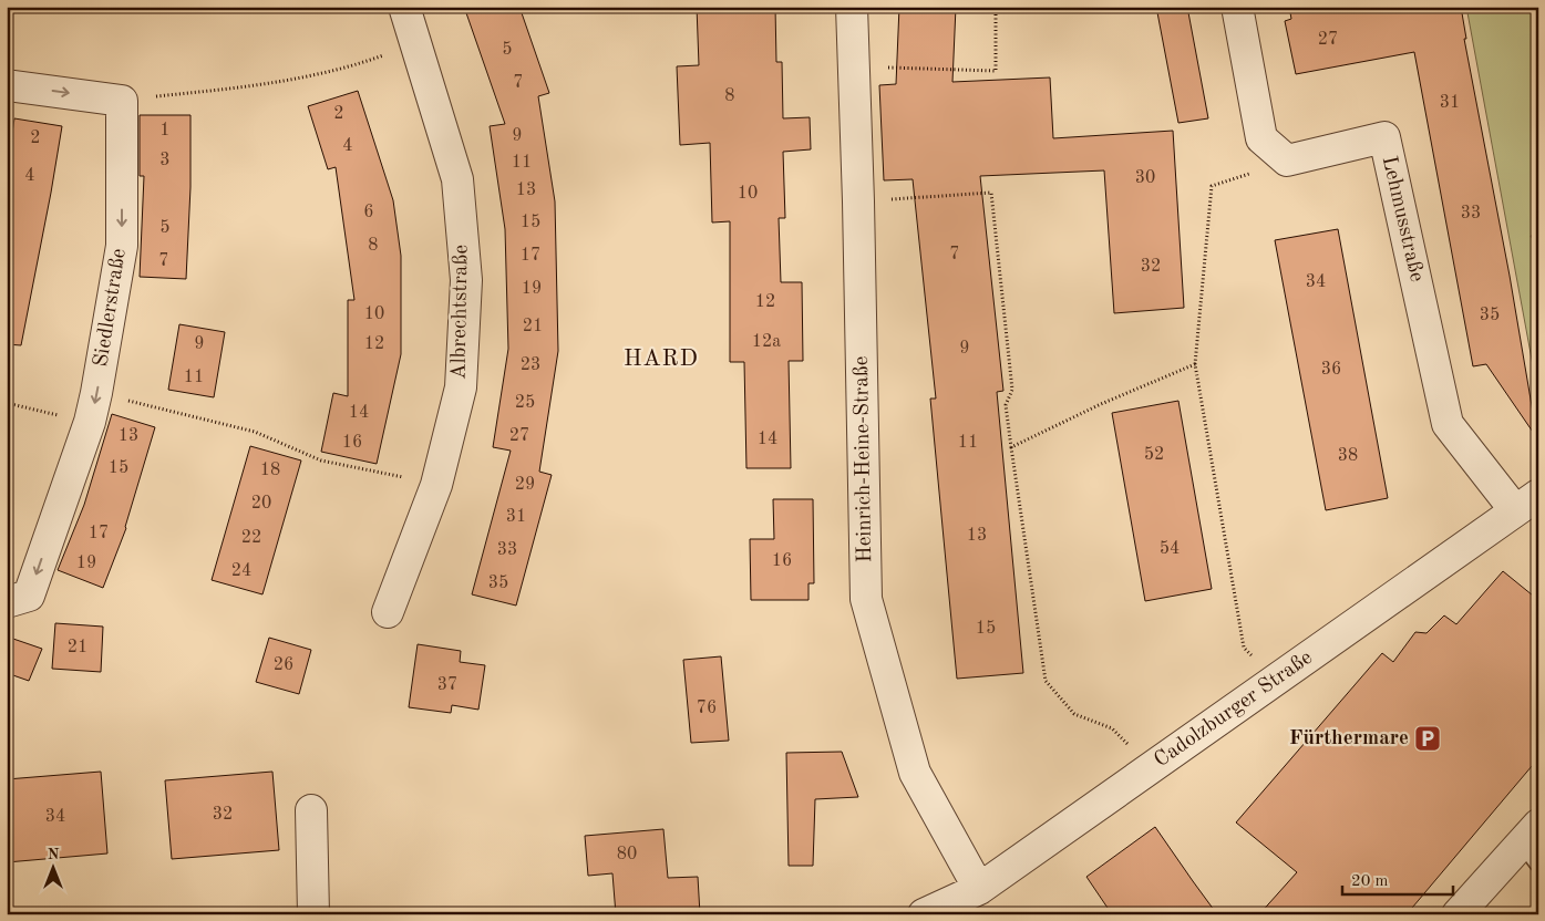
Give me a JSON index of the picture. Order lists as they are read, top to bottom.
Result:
{
  "streets": {
    "street": [
      "Lehmusstraße",
      "Siedlerstraße",
      "Albrechtstraße",
      "Heinrich-Heine-Straße",
      "Cadolzburger Straße"
    ]
  },
  "crossings": [
    ["Lehmusstraße", "Cadolzburger Straße"],
    ["Heinrich-Heine-Straße", "Cadolzburger Straße"]
  ],
  "one_way": ["Siedlerstraße"],
  "districts": ["HARD"],
  "places": {
    "parking": ["Fürthermare"]
  },
  "house_numbers": [
    "27",
    "5",
    "7",
    "8",
    "31",
    "2",
    "1",
    "9",
    "2",
    "4",
    "3",
    "11",
    "4",
    "30",
    "13",
    "10",
    "6",
    "33",
    "15",
    "5",
    "8",
    "7",
    "17",
    "7",
    "32",
    "34",
    "19",
    "12",
    "10",
    "35",
    "21",
    "12a",
    "9",
    "12",
    "9",
    "23",
    "36",
    "11",
    "25",
    "14",
    "13",
    "27",
    "14",
    "16",
    "11",
    "52",
    "38",
    "15",
    "18",
    "29",
    "20",
    "31",
    "17",
    "13",
    "22",
    "54",
    "33",
    "16",
    "19",
    "24",
    "35",
    "15",
    "21",
    "26",
    "37",
    "76",
    "32",
    "34",
    "80"
  ],
  "scale_bar": "20 m",
  "north": "top"
}
